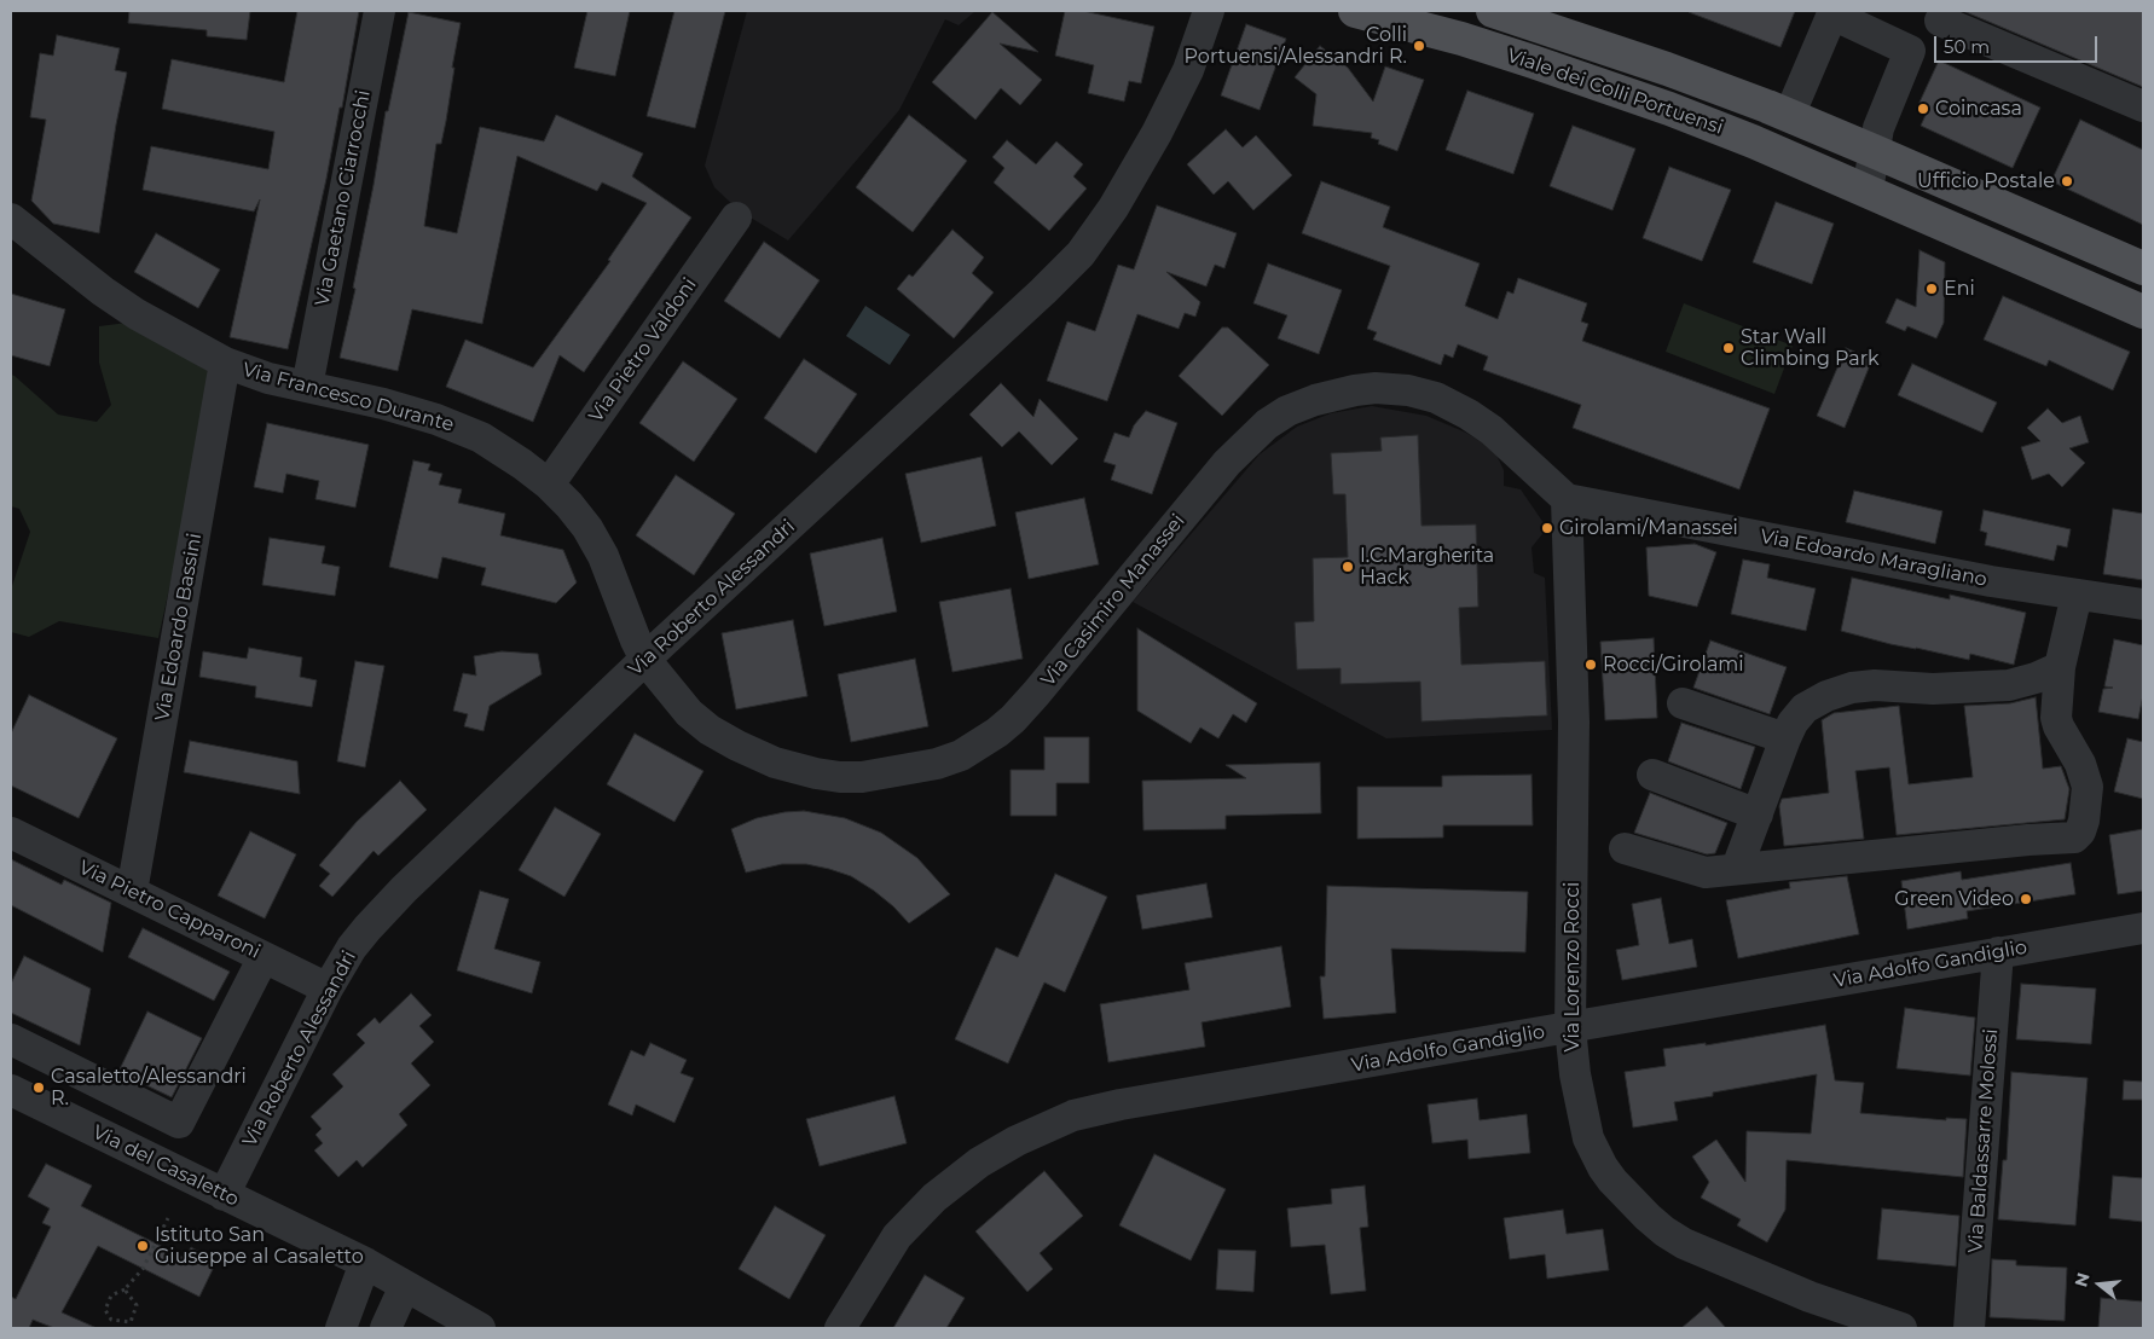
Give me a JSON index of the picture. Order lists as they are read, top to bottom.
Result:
{
  "streets": {
    "main road": ["Viale dei Colli Portuensi"],
    "street": [
      "Via Gaetano Ciarrocchi",
      "Via Pietro Valdoni",
      "Via Francesco Durante",
      "Via Edoardo Maragliano",
      "Via Roberto Alessandri",
      "Via Casimiro Manassei",
      "Via Edoardo Bassini",
      "Via Pietro Capparoni",
      "Via Adolfo Gandiglio",
      "Via Lorenzo Rocci",
      "Via Baldassarre Molossi",
      "Via del Casaletto"
    ]
  },
  "crossings": [
    ["Via Gaetano Ciarrocchi", "Via Francesco Durante"],
    ["Via Pietro Valdoni", "Via Francesco Durante"],
    ["Via Francesco Durante", "Via Roberto Alessandri"],
    ["Via Francesco Durante", "Via Casimiro Manassei"],
    ["Via Francesco Durante", "Via Edoardo Bassini"],
    ["Via Edoardo Maragliano", "Via Casimiro Manassei"],
    ["Via Edoardo Maragliano", "Via Lorenzo Rocci"],
    ["Via Roberto Alessandri", "Via Casimiro Manassei"],
    ["Via Roberto Alessandri", "Via Pietro Capparoni"],
    ["Via Roberto Alessandri", "Via del Casaletto"],
    ["Via Casimiro Manassei", "Via Lorenzo Rocci"],
    ["Via Edoardo Bassini", "Via Pietro Capparoni"],
    ["Via Adolfo Gandiglio", "Via Lorenzo Rocci"],
    ["Via Adolfo Gandiglio", "Via Baldassarre Molossi"]
  ],
  "places": [
    "Colli Portuensi/Alessandri R.",
    "Coincasa",
    "Ufficio Postale",
    "Eni",
    "Star Wall Climbing Park",
    "Girolami/Manassei",
    "I.C.Margherita Hack",
    "Rocci/Girolami",
    "Green Video",
    "Casaletto/Alessandri R.",
    "Istituto San Giuseppe al Casaletto"
  ],
  "scale_bar": "50 m",
  "north": "left"
}
